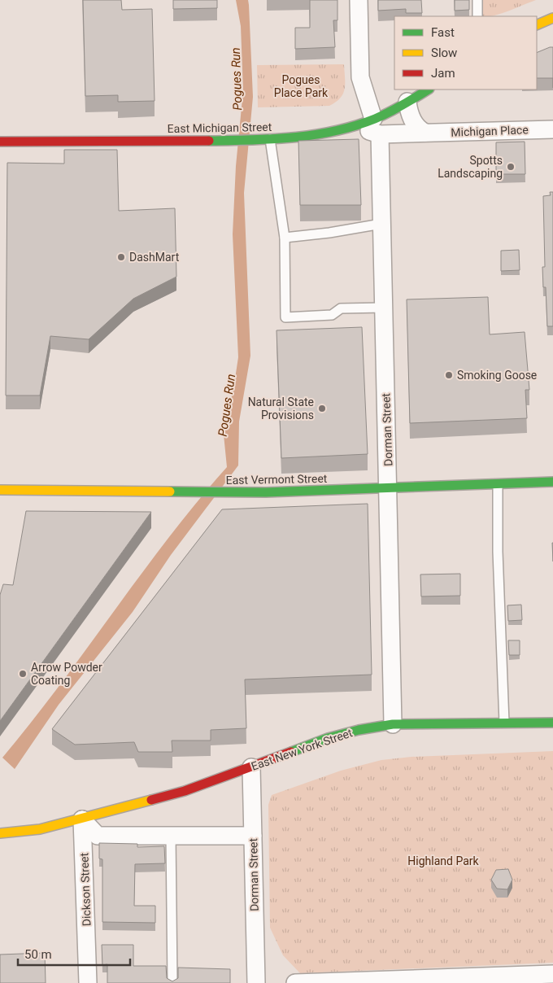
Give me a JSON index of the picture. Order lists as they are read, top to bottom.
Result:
{
  "streets": {
    "main road": ["East Michigan Street", "East Vermont Street", "East New York Street"],
    "street": ["Michigan Place", "Dorman Street", "Dickson Street"]
  },
  "crossings": [
    ["East Michigan Street", "Michigan Place"],
    ["Michigan Place", "Dorman Street"],
    ["Dorman Street", "East Vermont Street"],
    ["Dorman Street", "East New York Street"],
    ["East New York Street", "Dickson Street"]
  ],
  "water": ["Pogues Run"],
  "parks": ["Pogues Place Park", "Highland Park"],
  "places": [
    "Spotts Landscaping",
    "DashMart",
    "Smoking Goose",
    "Natural State Provisions",
    "Arrow Powder Coating"
  ],
  "legend": ["Fast", "Slow", "Jam"],
  "scale_bar": "50 m"
}
